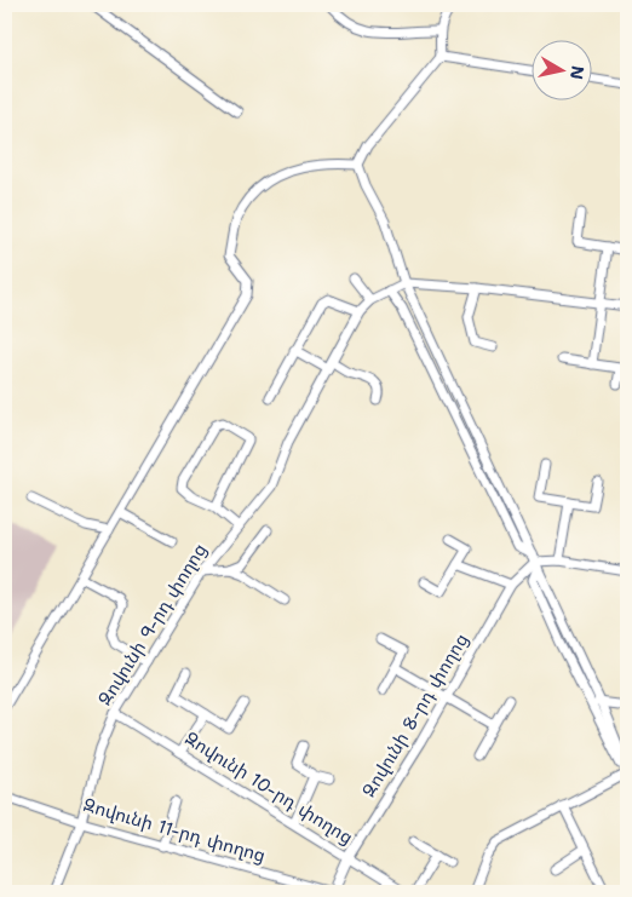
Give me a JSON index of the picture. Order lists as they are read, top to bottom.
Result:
{
  "streets": {
    "street": [
      "Զովունի 9-րդ փողոց",
      "Զովունի 8-րդ փողոց",
      "Զովունի 10-րդ փողոց",
      "Զովունի 11-րդ փողոց"
    ]
  },
  "crossings": [
    ["Զովունի 9-րդ փողոց", "Զովունի 10-րդ փողոց"],
    ["Զովունի 9-րդ փողոց", "Զովունի 11-րդ փողոց"],
    ["Զովունի 8-րդ փողոց", "Զովունի 10-րդ փողոց"],
    ["Զովունի 8-րդ փողոց", "Զովունի 11-րդ փողոց"]
  ],
  "north": "right"
}
